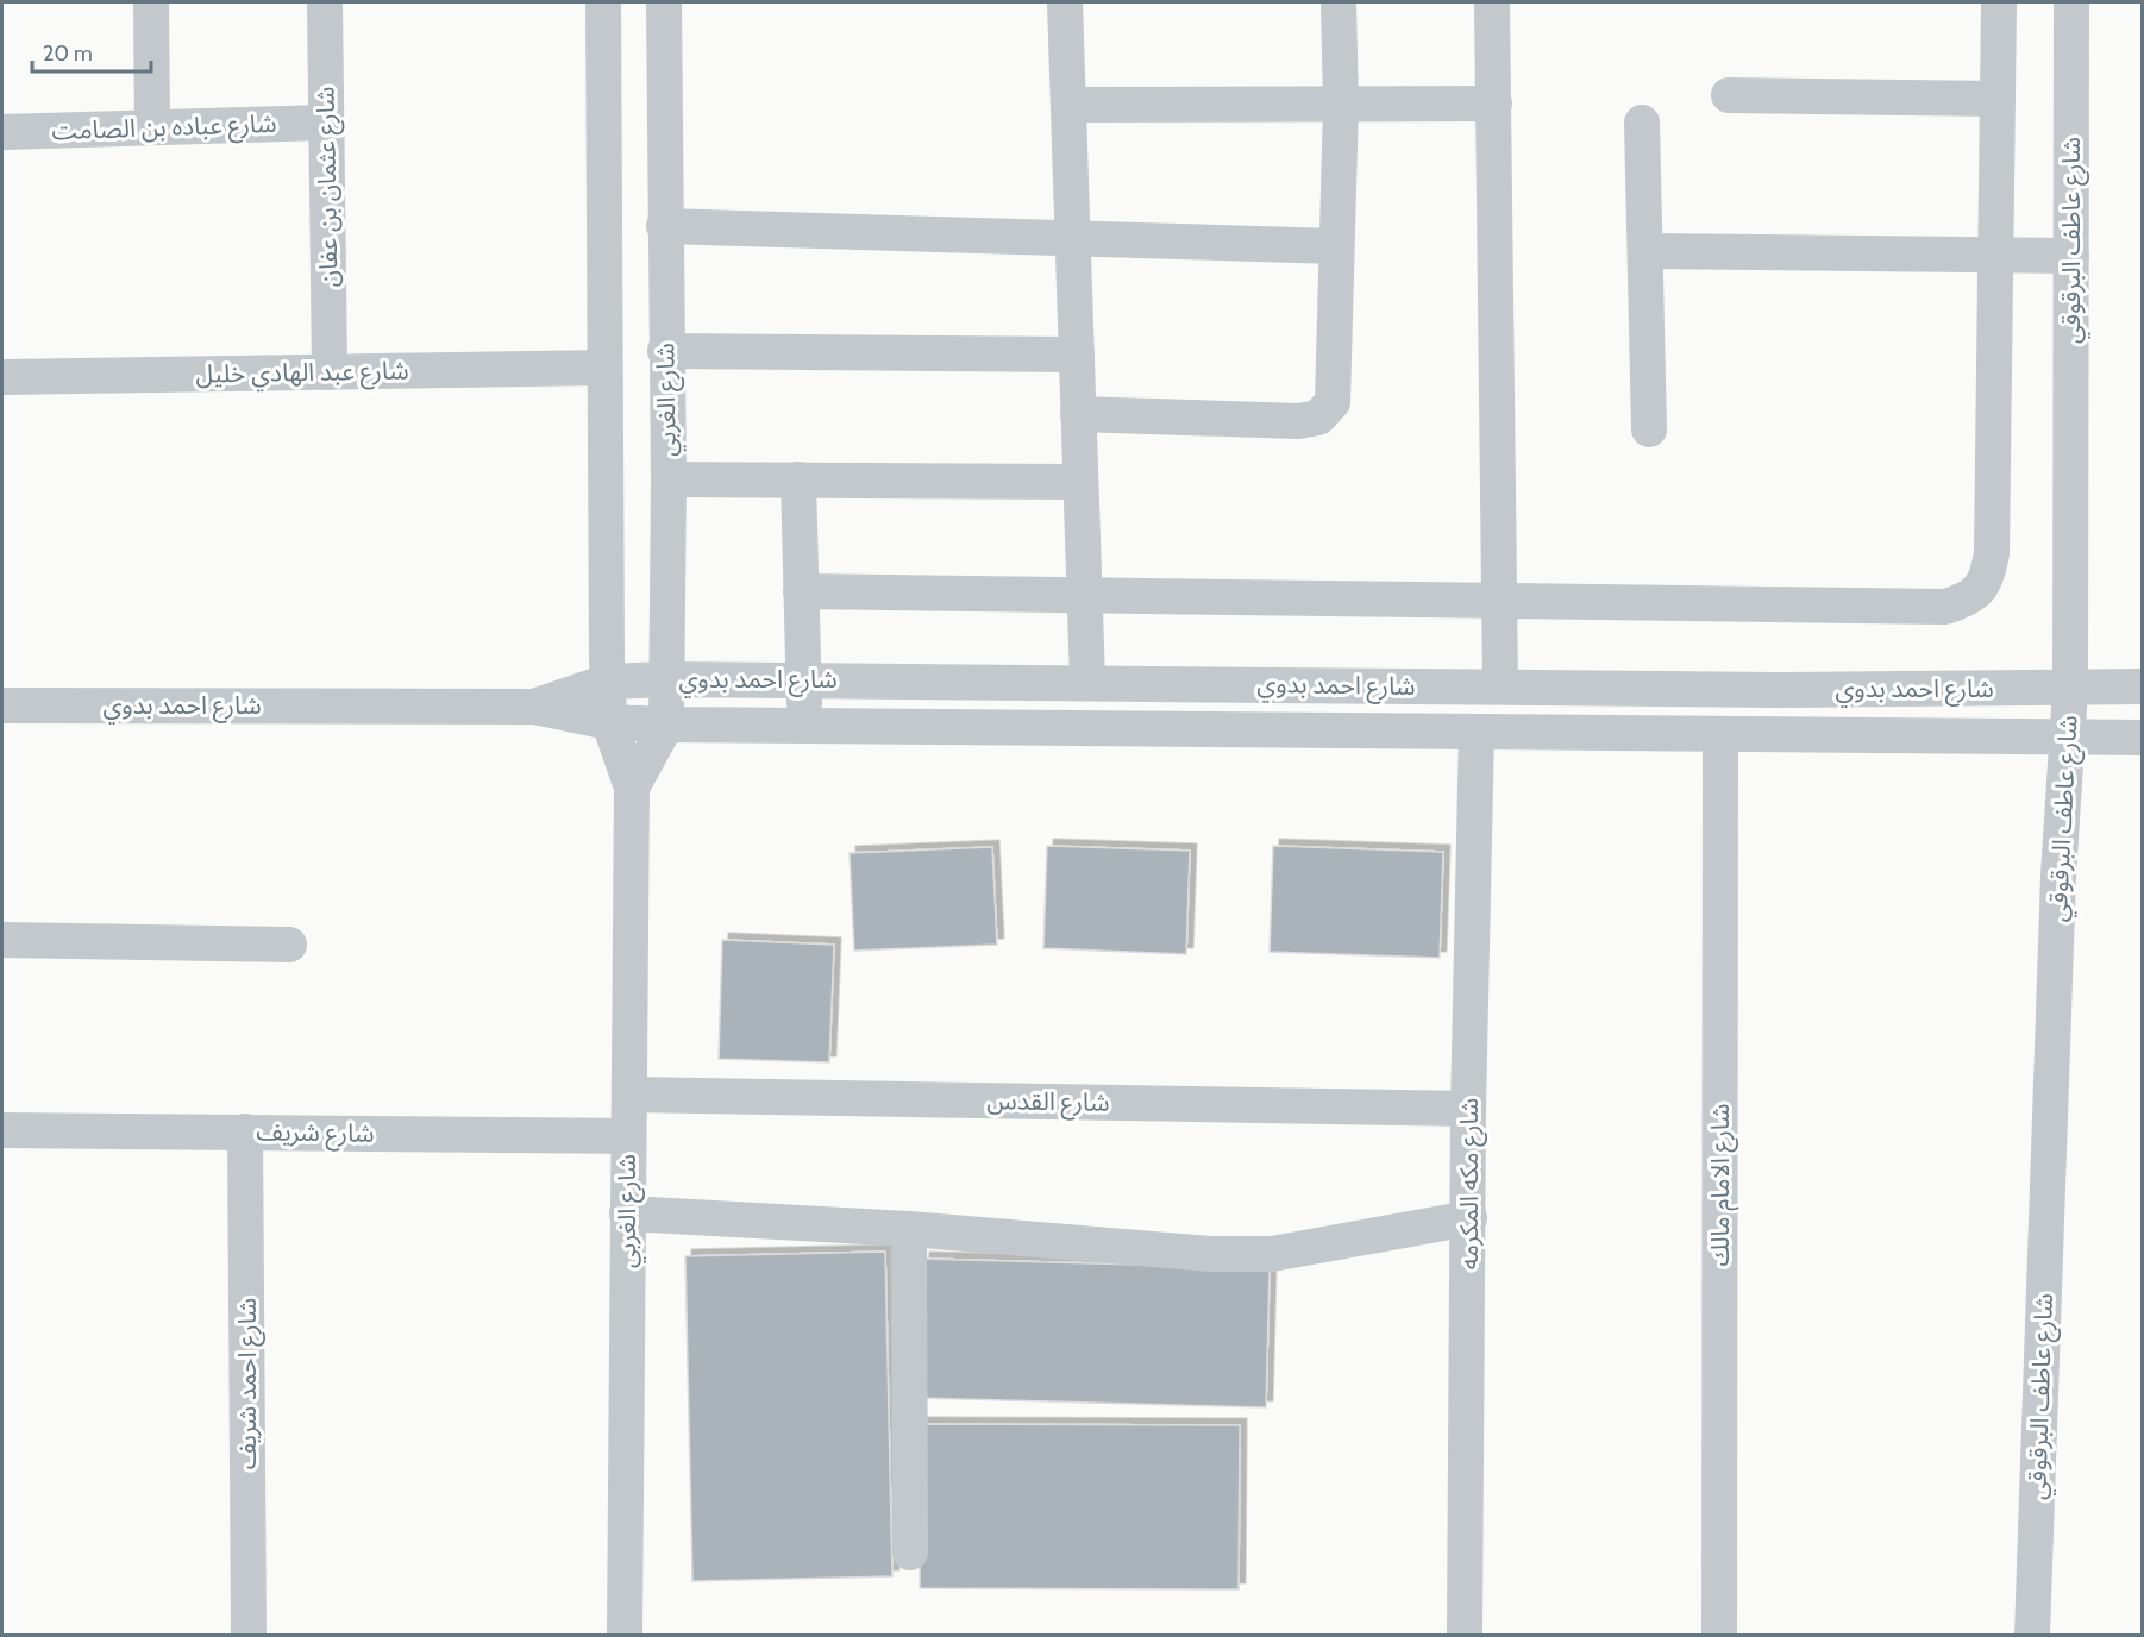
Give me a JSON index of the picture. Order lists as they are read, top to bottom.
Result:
{
  "streets": {
    "street": [
      "شارع عباده بن الصامت",
      "شارع عثمان بن عفان",
      "شارع عاطف البرقوقي",
      "شارع عبد الهادي خليل",
      "شارع الغربي",
      "شارع احمد بدوي",
      "شارع القدس",
      "شارع شريف",
      "شارع مكه المكرمه",
      "شارع الامام مالك",
      "شارع احمد شريف"
    ]
  },
  "crossings": [
    ["شارع عباده بن الصامت", "شارع عثمان بن عفان"],
    ["شارع عثمان بن عفان", "شارع عبد الهادي خليل"],
    ["شارع عاطف البرقوقي", "شارع احمد بدوي"],
    ["شارع عبد الهادي خليل", "شارع الغربي"],
    ["شارع الغربي", "شارع احمد بدوي"],
    ["شارع الغربي", "شارع القدس"],
    ["شارع الغربي", "شارع شريف"],
    ["شارع احمد بدوي", "شارع مكه المكرمه"],
    ["شارع احمد بدوي", "شارع الامام مالك"],
    ["شارع القدس", "شارع مكه المكرمه"],
    ["شارع شريف", "شارع احمد شريف"]
  ],
  "scale_bar": "20 m"
}
